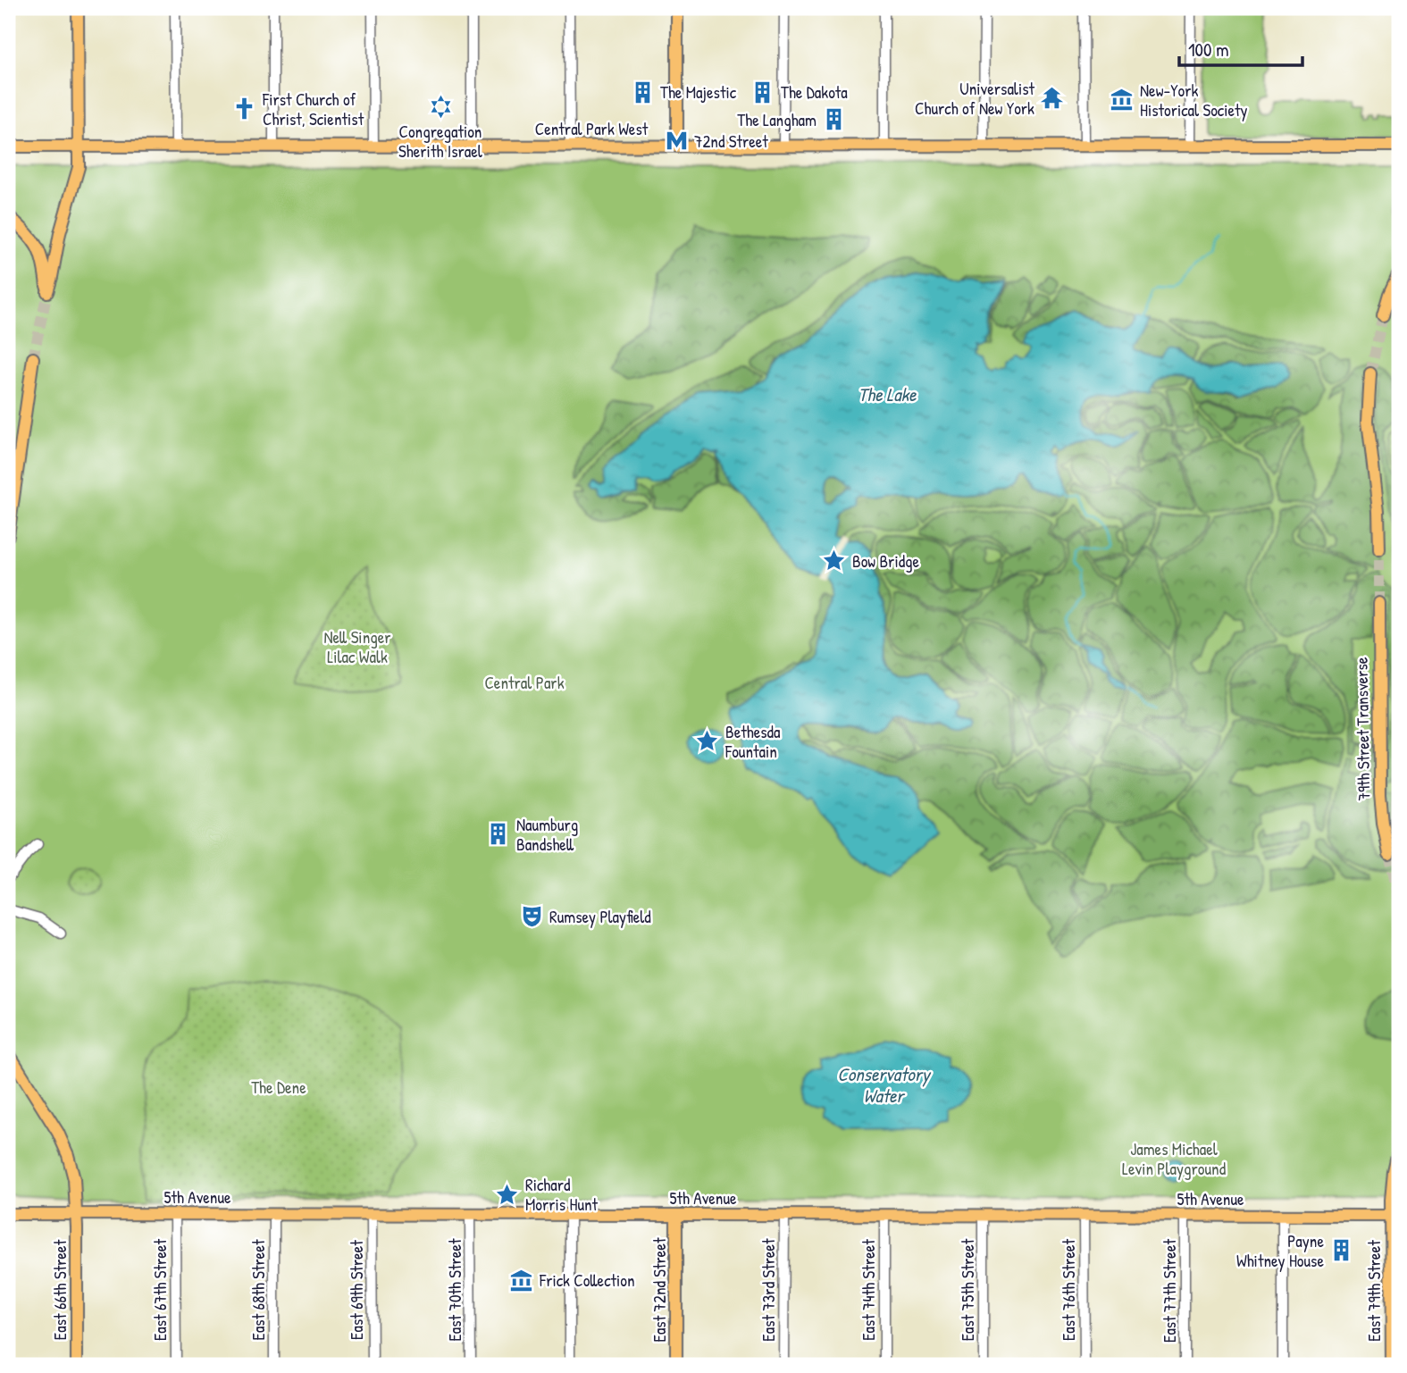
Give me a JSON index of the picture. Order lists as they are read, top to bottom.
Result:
{
  "streets": {
    "main road": [
      "Central Park West",
      "79th Street Transverse",
      "5th Avenue",
      "East 66th Street",
      "East 72nd Street",
      "East 79th Street"
    ],
    "street": [
      "East 67th Street",
      "East 68th Street",
      "East 69th Street",
      "East 70th Street",
      "East 73rd Street",
      "East 74th Street",
      "East 75th Street",
      "East 76th Street",
      "East 77th Street"
    ]
  },
  "crossings": [
    ["5th Avenue", "East 66th Street"],
    ["5th Avenue", "East 67th Street"],
    ["5th Avenue", "East 68th Street"],
    ["5th Avenue", "East 69th Street"],
    ["5th Avenue", "East 70th Street"],
    ["5th Avenue", "East 72nd Street"],
    ["5th Avenue", "East 73rd Street"],
    ["5th Avenue", "East 74th Street"],
    ["5th Avenue", "East 75th Street"],
    ["5th Avenue", "East 76th Street"],
    ["5th Avenue", "East 77th Street"],
    ["5th Avenue", "East 79th Street"]
  ],
  "water": ["The Lake", "Conservatory Water"],
  "parks": [
    "Nell Singer Lilac Walk",
    "Central Park",
    "The Dene",
    "James Michael Levin Playground"
  ],
  "places": {
    "building": [
      "The Majestic",
      "The Dakota",
      "The Langham",
      "Naumburg Bandshell",
      "Payne Whitney House"
    ],
    "temple": ["Universalist Church of New York"],
    "museum": ["New-York Historical Society", "Frick Collection"],
    "synagogue": ["Congregation Sherith Israel"],
    "church": ["First Church of Christ, Scientist"],
    "metro station": ["72nd Street"],
    "place": ["Bow Bridge", "Bethesda Fountain", "Richard Morris Hunt"],
    "theatre": ["Rumsey Playfield"]
  },
  "scale_bar": "100 m"
}
